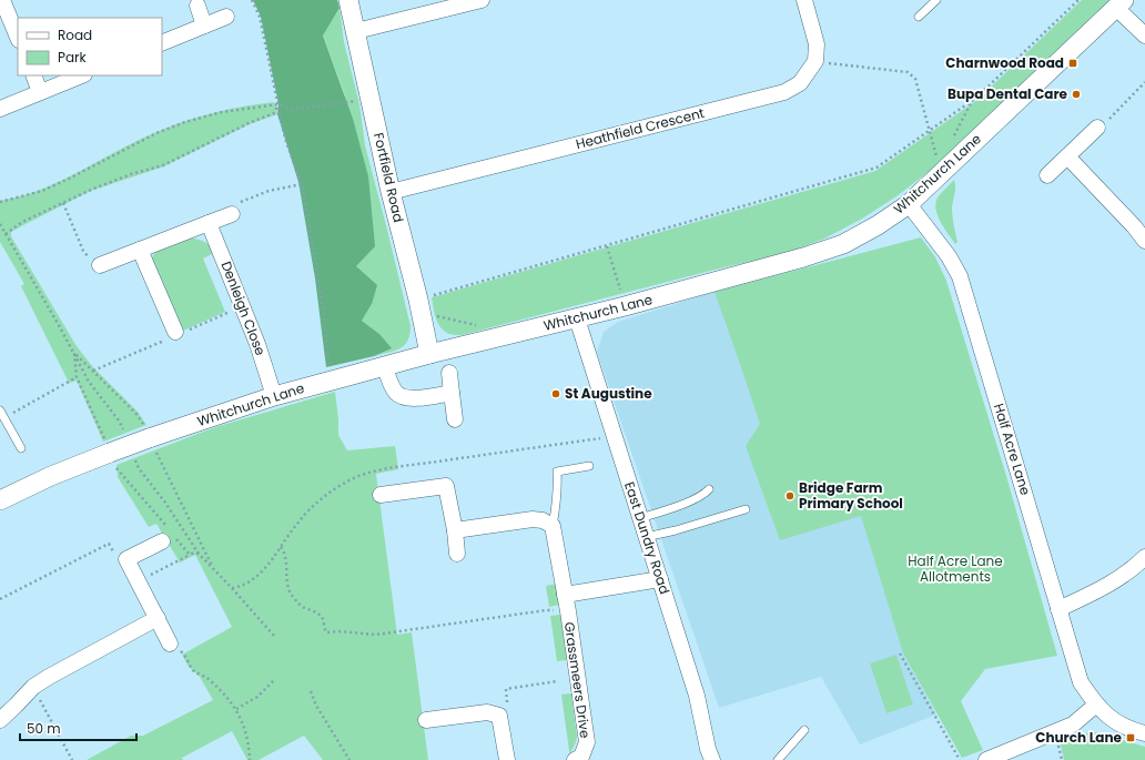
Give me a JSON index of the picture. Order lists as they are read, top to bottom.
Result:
{
  "streets": {
    "street": [
      "Heathfield Crescent",
      "Whitchurch Lane",
      "Fortfield Road",
      "Denleigh Close",
      "Half Acre Lane",
      "East Dundry Road",
      "Grassmeers Drive"
    ]
  },
  "crossings": [
    ["Heathfield Crescent", "Fortfield Road"],
    ["Whitchurch Lane", "Fortfield Road"],
    ["Whitchurch Lane", "Denleigh Close"],
    ["Whitchurch Lane", "Half Acre Lane"],
    ["Whitchurch Lane", "East Dundry Road"]
  ],
  "parks": ["Half Acre Lane Allotments"],
  "places": {
    "transit": ["Charnwood Road", "Church Lane"],
    "other": ["Bupa Dental Care", "St Augustine", "Bridge Farm Primary School"]
  },
  "legend": ["Road", "Park"],
  "scale_bar": "50 m"
}
